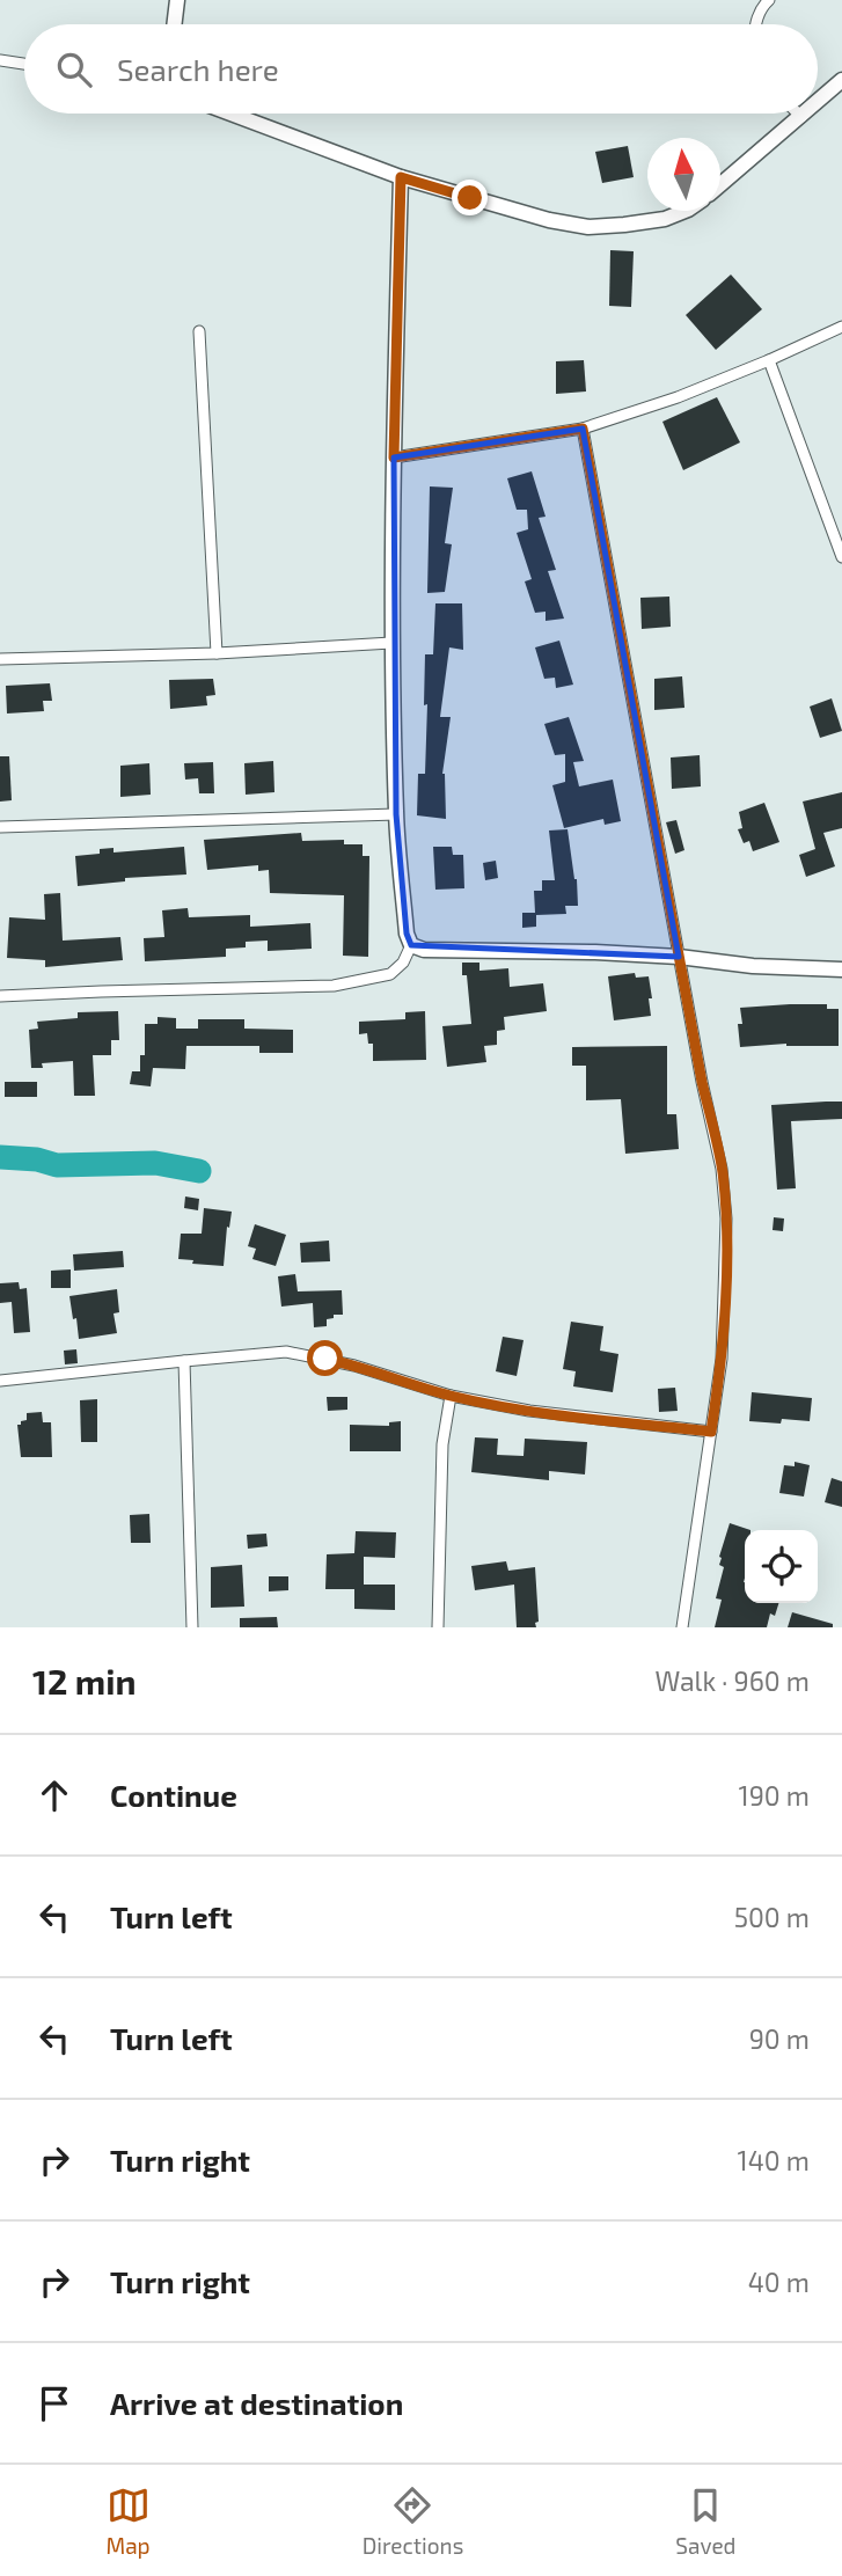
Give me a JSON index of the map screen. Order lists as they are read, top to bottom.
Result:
{
  "north": "top",
  "page": {
    "search": "Search here",
    "heading": ["12 min", "Walk · 960 m"],
    "list": [
      ["Continue", "190 m"],
      ["Turn left", "500 m"],
      ["Turn left", "90 m"],
      ["Turn right", "140 m"],
      ["Turn right", "40 m"],
      "Arrive at destination"
    ],
    "nav": ["Map", "Directions", "Saved"]
  }
}
